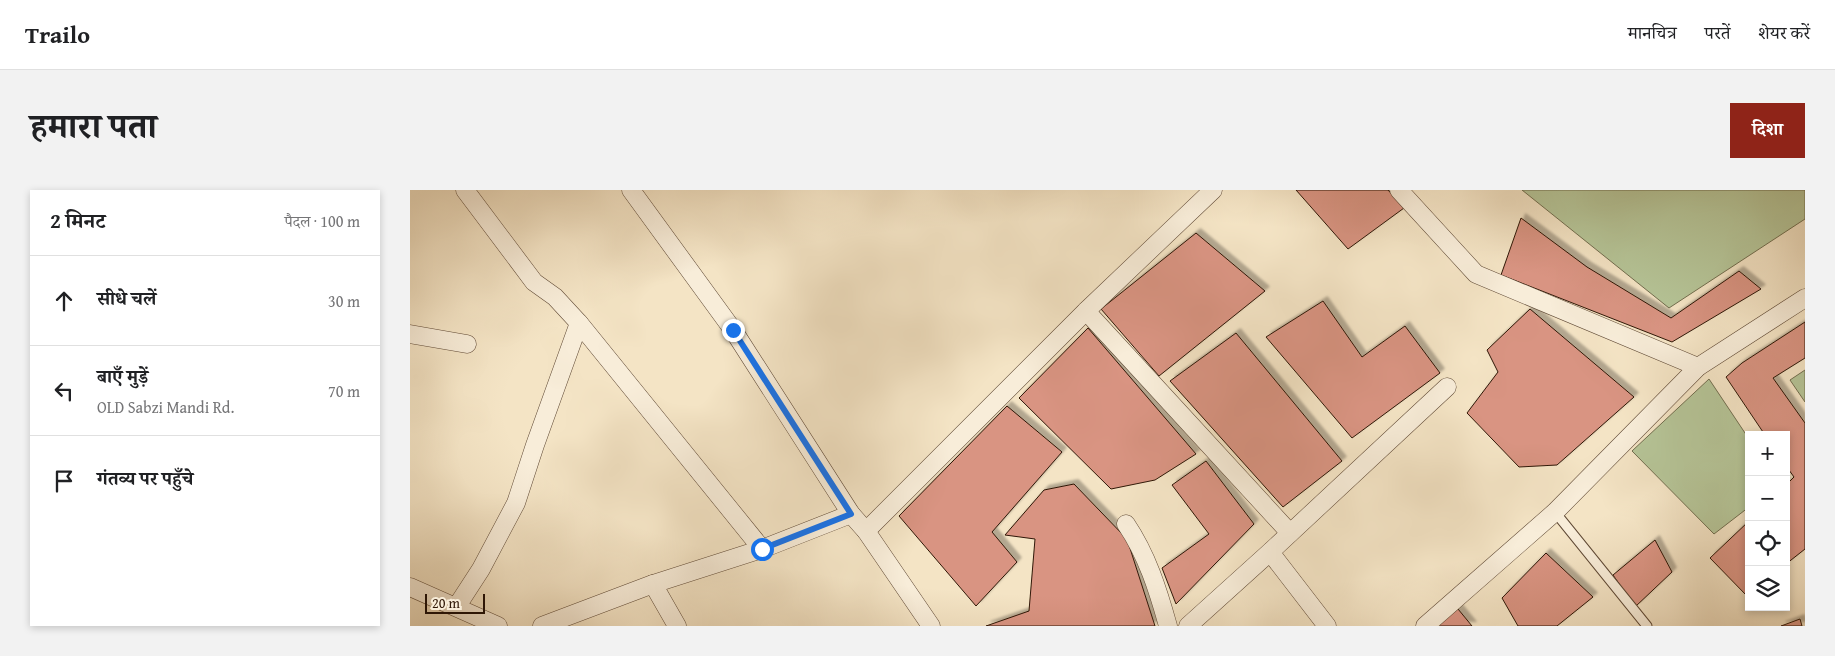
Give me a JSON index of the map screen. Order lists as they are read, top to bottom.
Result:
{
  "scale_bar": "20 m",
  "page": {
    "header": "Trailo",
    "nav": ["मानचित्र", "परतें", "शेयर करें"],
    "title": "हमारा पता",
    "buttons": "दिशा",
    "heading": ["2 मिनट", "पैदल · 100 m"],
    "list": [
      ["सीधे चलें", "30 m"],
      ["बाएँ मुड़ें", "OLD Sabzi Mandi Rd.", "70 m"],
      "गंतव्य पर पहुँचे"
    ],
    "map_buttons": ["+", "−"],
    "scale": "20 m"
  }
}
